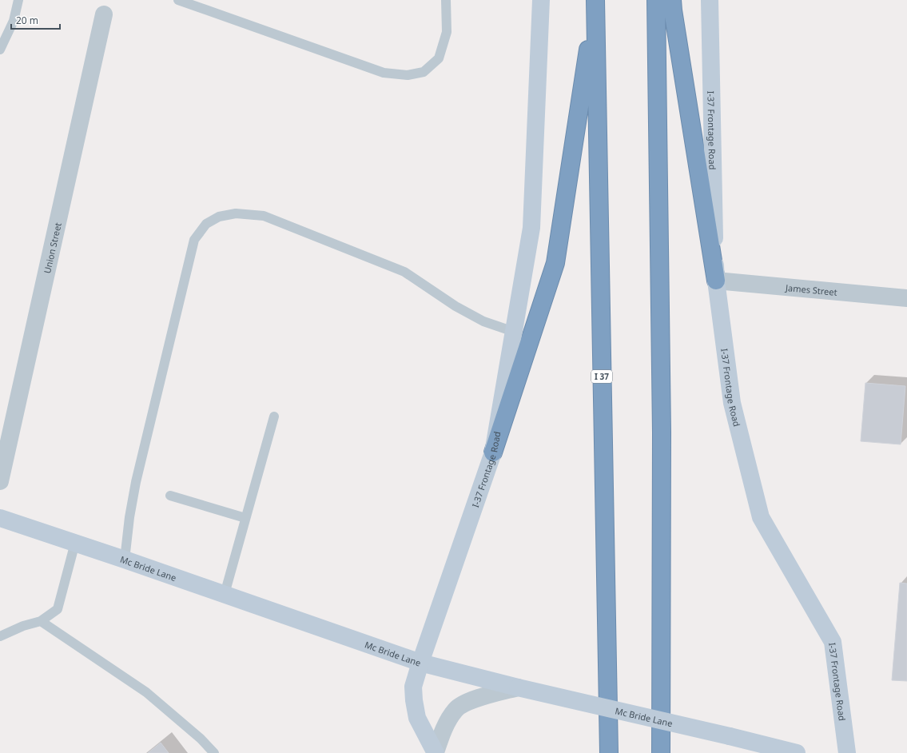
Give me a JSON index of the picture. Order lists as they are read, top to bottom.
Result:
{
  "streets": {
    "highway": ["I 37"],
    "main road": ["I-37 Frontage Road", "Mc Bride Lane"],
    "street": ["Union Street", "James Street"]
  },
  "crossings": [
    ["I-37 Frontage Road", "James Street"],
    ["I-37 Frontage Road", "Mc Bride Lane"]
  ],
  "scale_bar": "20 m"
}
